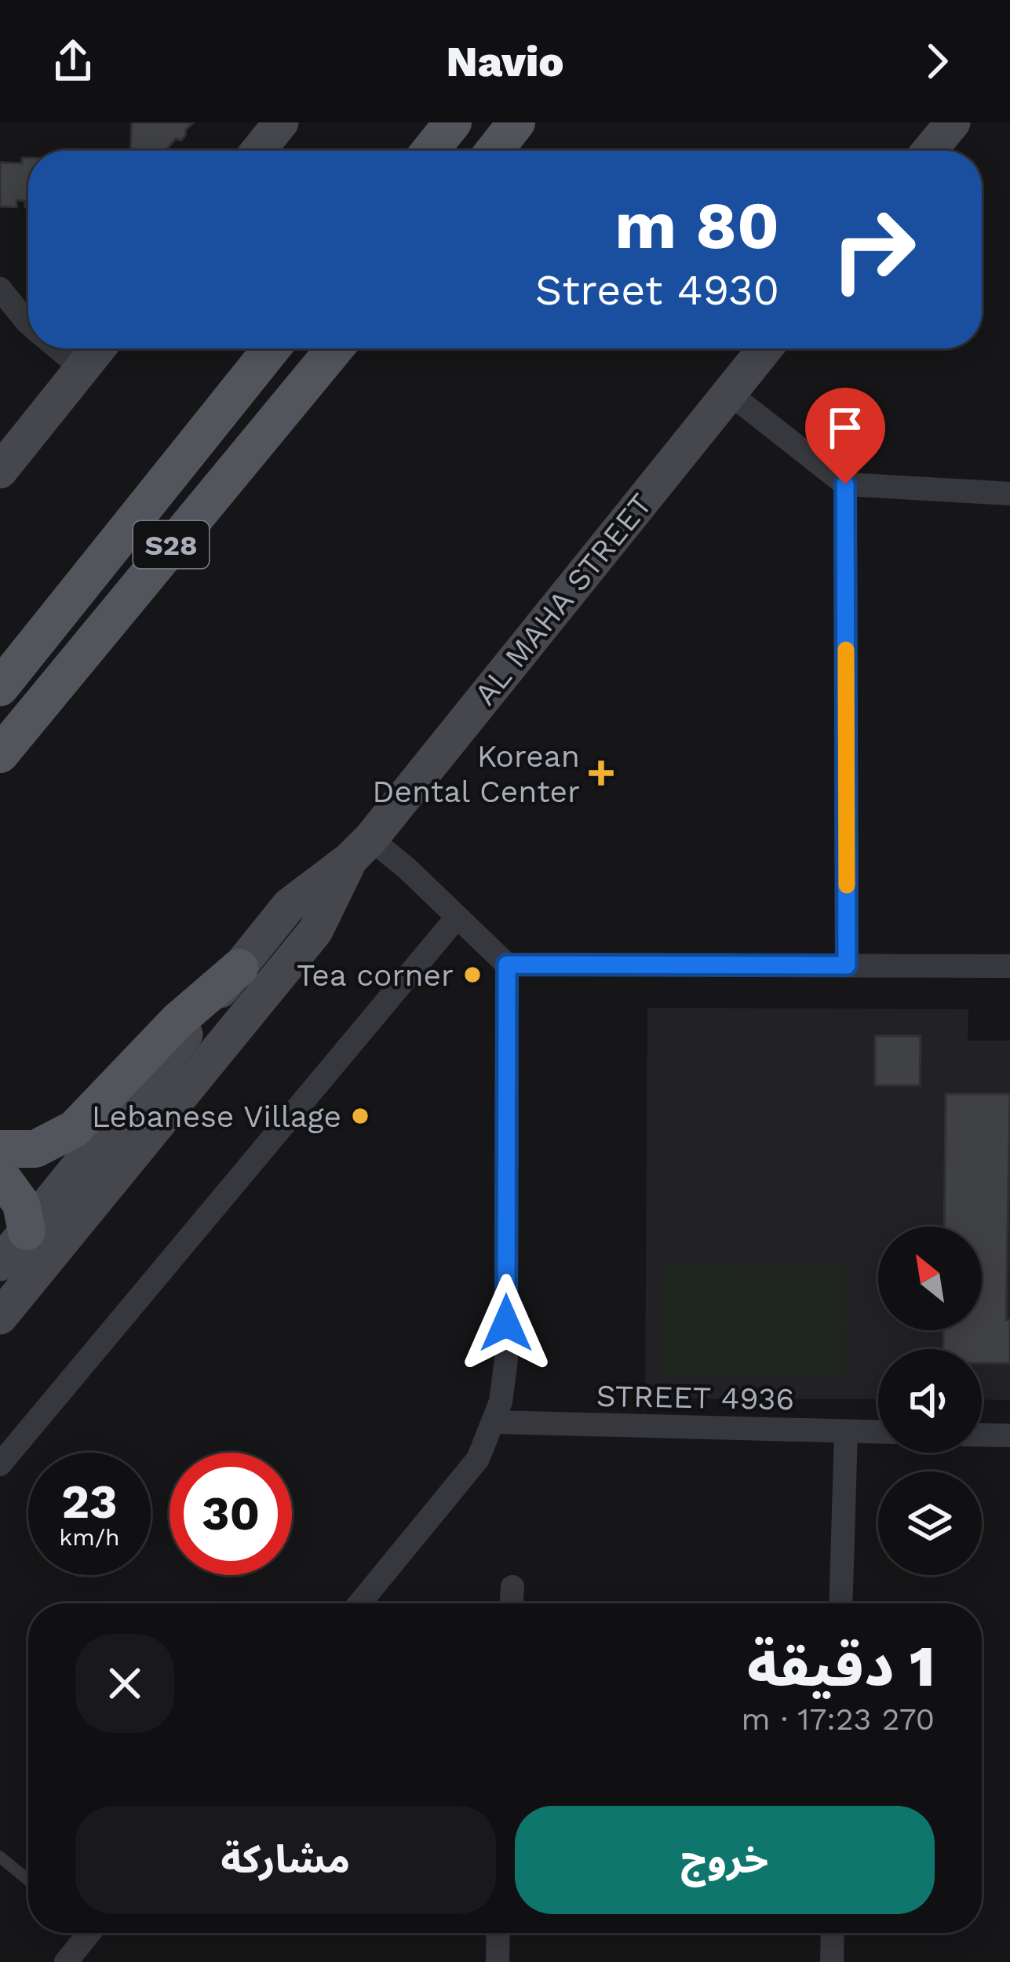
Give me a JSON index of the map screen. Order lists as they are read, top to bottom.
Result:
{
  "streets": {
    "main road": ["S28"],
    "street": ["AL MAHA STREET", "STREET 4936"]
  },
  "places": {
    "health": ["Korean Dental Center"],
    "other": ["Tea corner", "Lebanese Village"]
  },
  "north": "top left",
  "page": {
    "header": "Navio",
    "turn": ["80 m", "Street 4930"],
    "speed": "23 km/h",
    "limit": "30",
    "heading": ["1 دقيقة", "270 m · 17:23"],
    "buttons": ["خروج", "مشاركة"]
  }
}
